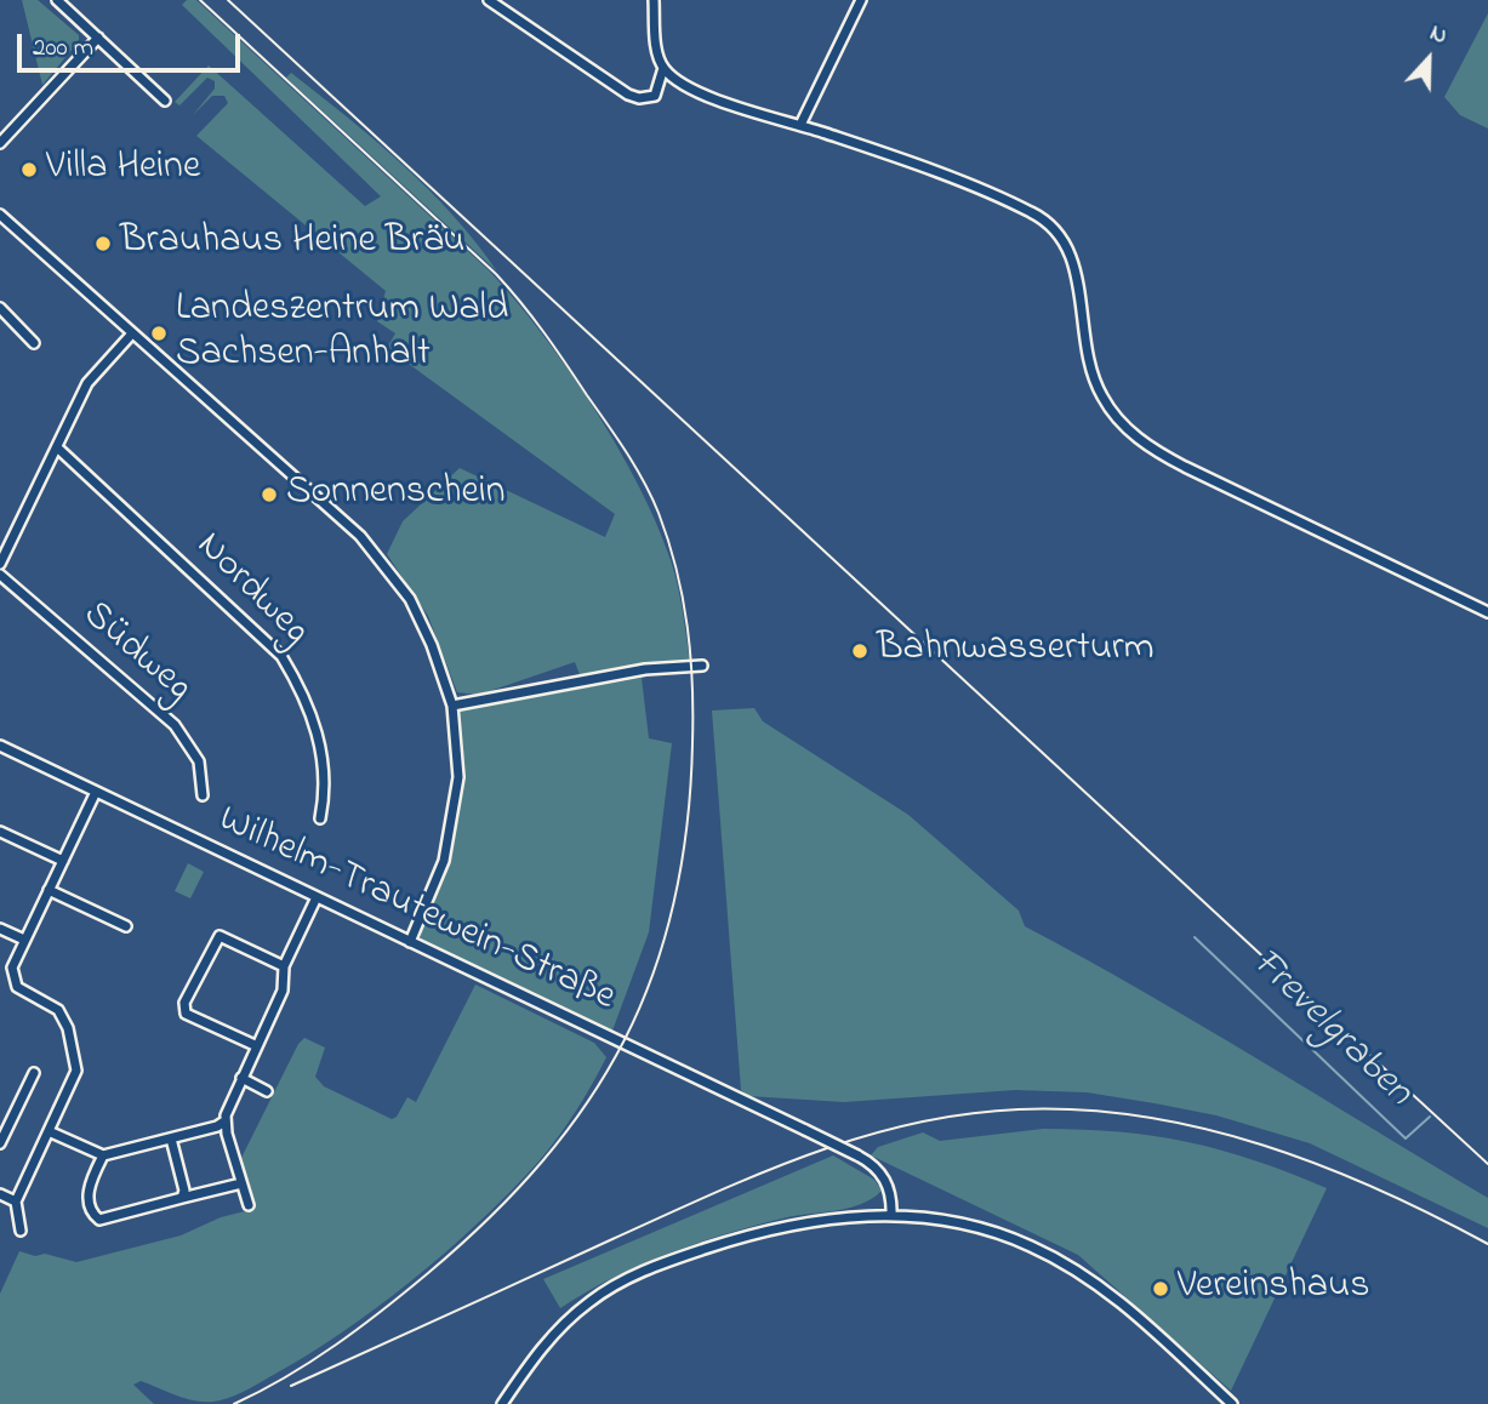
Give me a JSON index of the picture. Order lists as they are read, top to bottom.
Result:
{
  "streets": {
    "street": ["Nordweg", "Südweg", "Wilhelm-Trautewein-Straße"]
  },
  "water": ["Frevelgraben"],
  "places": [
    "Villa Heine",
    "Brauhaus Heine Bräu",
    "Landeszentrum Wald Sachsen-Anhalt",
    "Sonnenschein",
    "Bahnwasserturm",
    "Vereinshaus"
  ],
  "scale_bar": "200 m",
  "north": "top"
}
